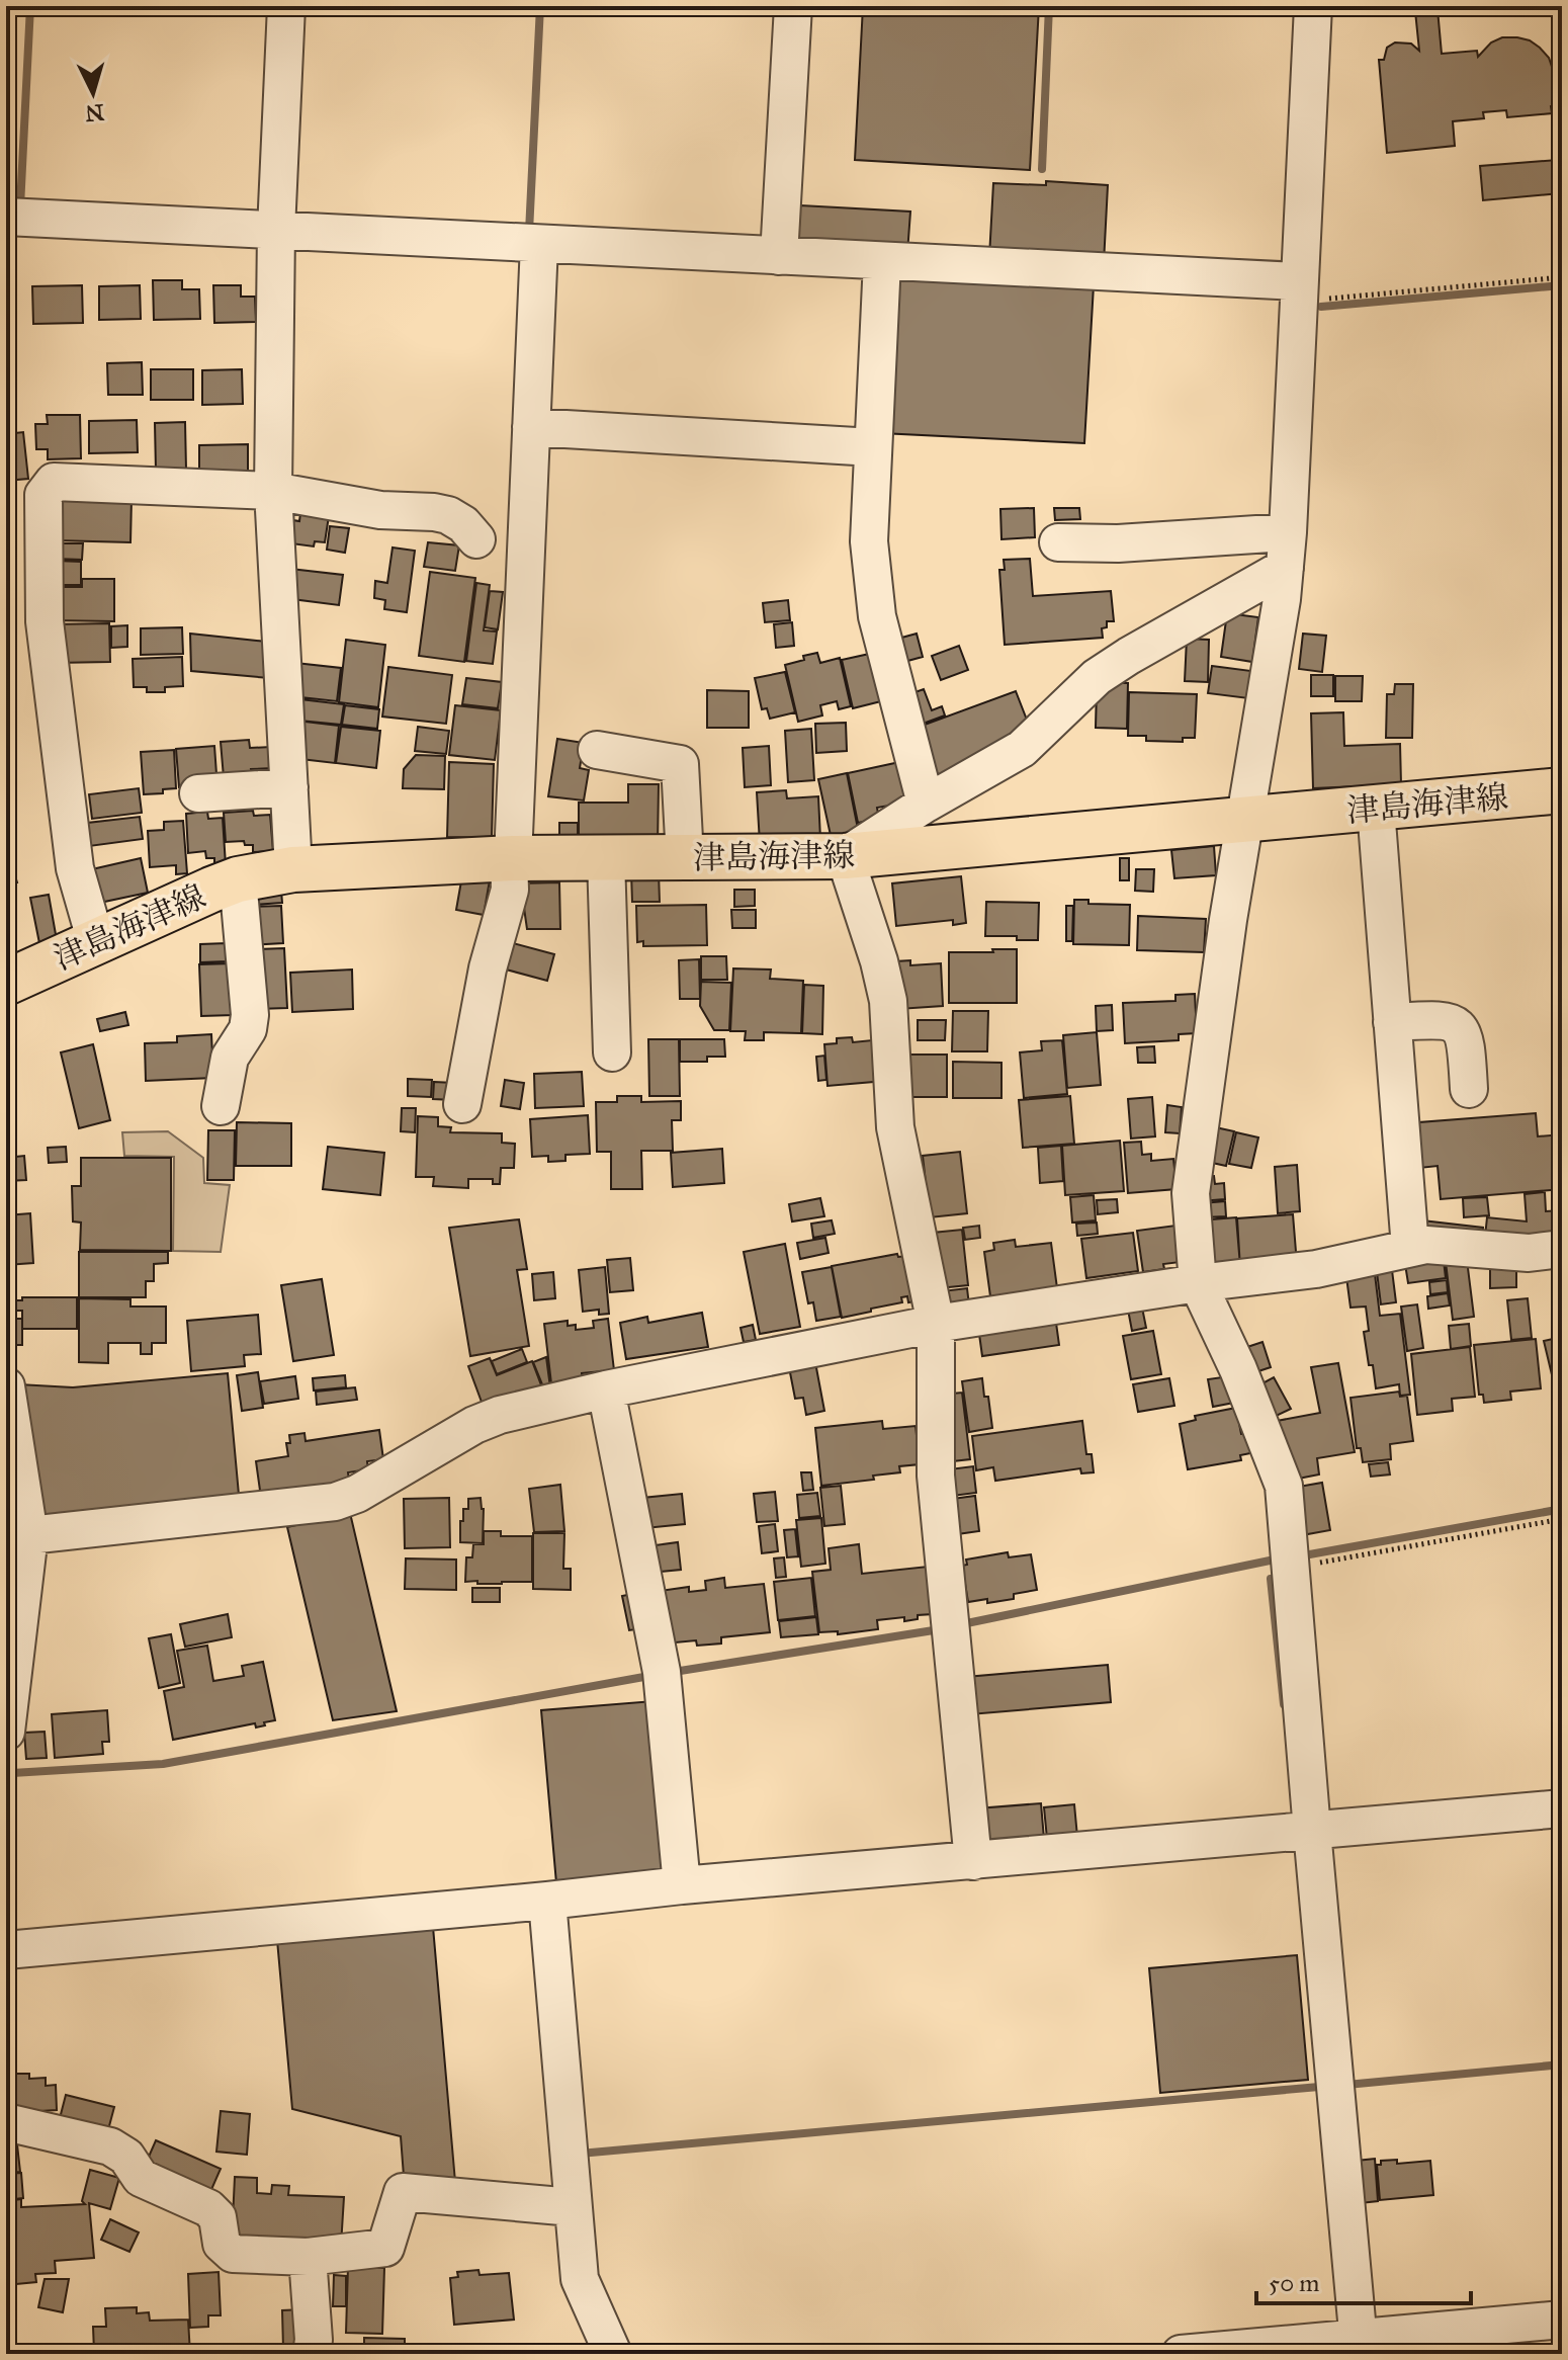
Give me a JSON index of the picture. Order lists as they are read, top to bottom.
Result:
{
  "streets": {
    "main road": ["津島海津線"]
  },
  "scale_bar": "50 m",
  "north": "bottom"
}
